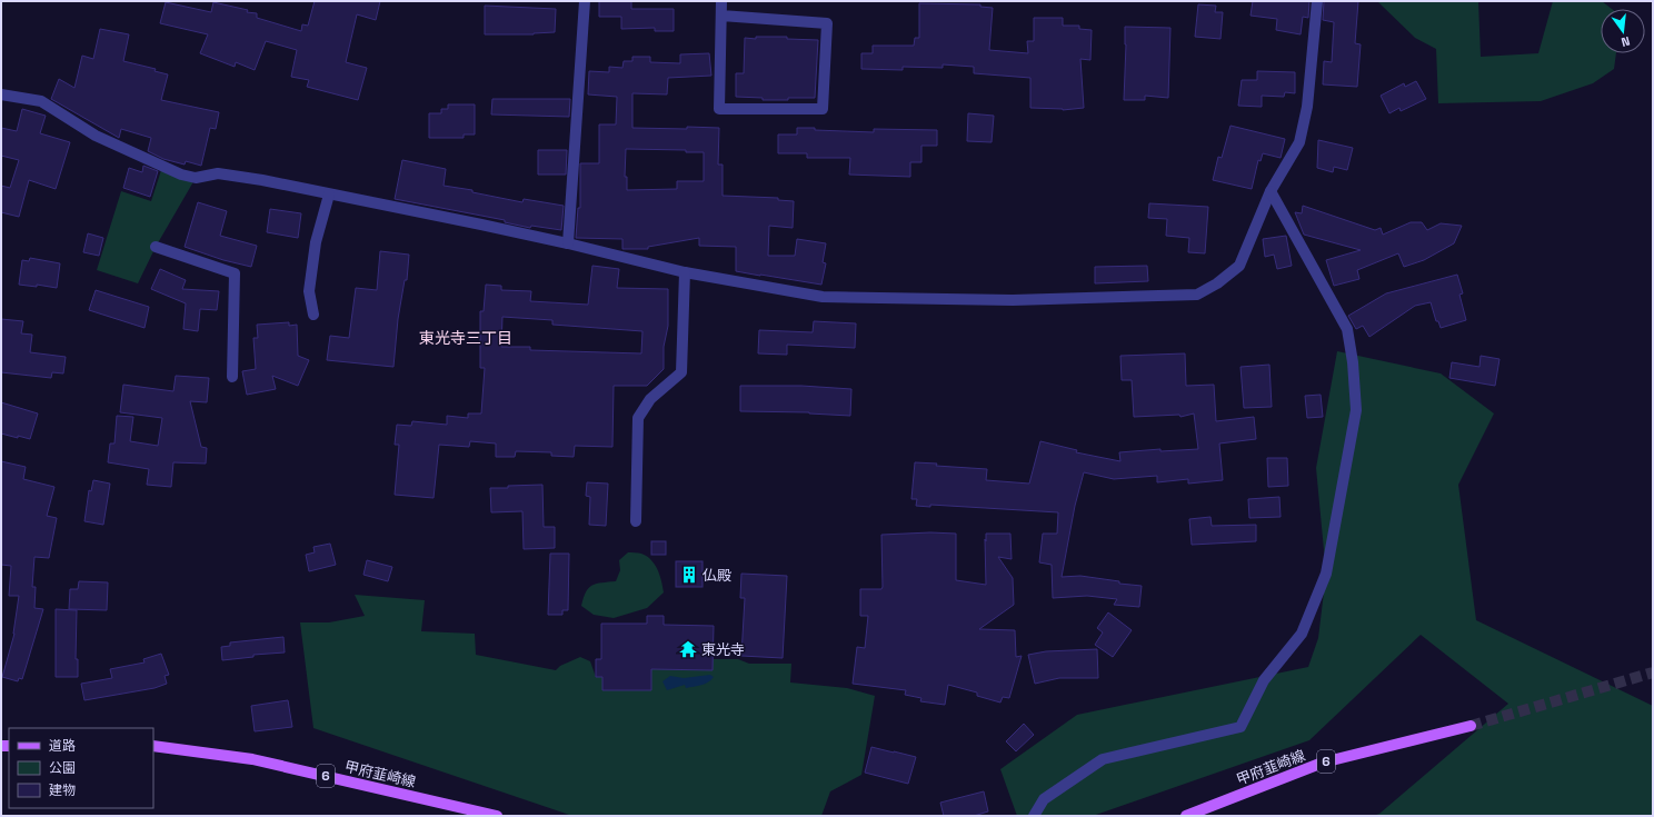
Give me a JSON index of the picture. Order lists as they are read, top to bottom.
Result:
{
  "streets": {
    "main road": ["6", "甲府韮崎線"]
  },
  "districts": ["東光寺三丁目"],
  "places": {
    "building": ["仏殿"],
    "temple": ["東光寺"]
  },
  "legend": ["道路", "公園", "建物"],
  "north": "bottom"
}
